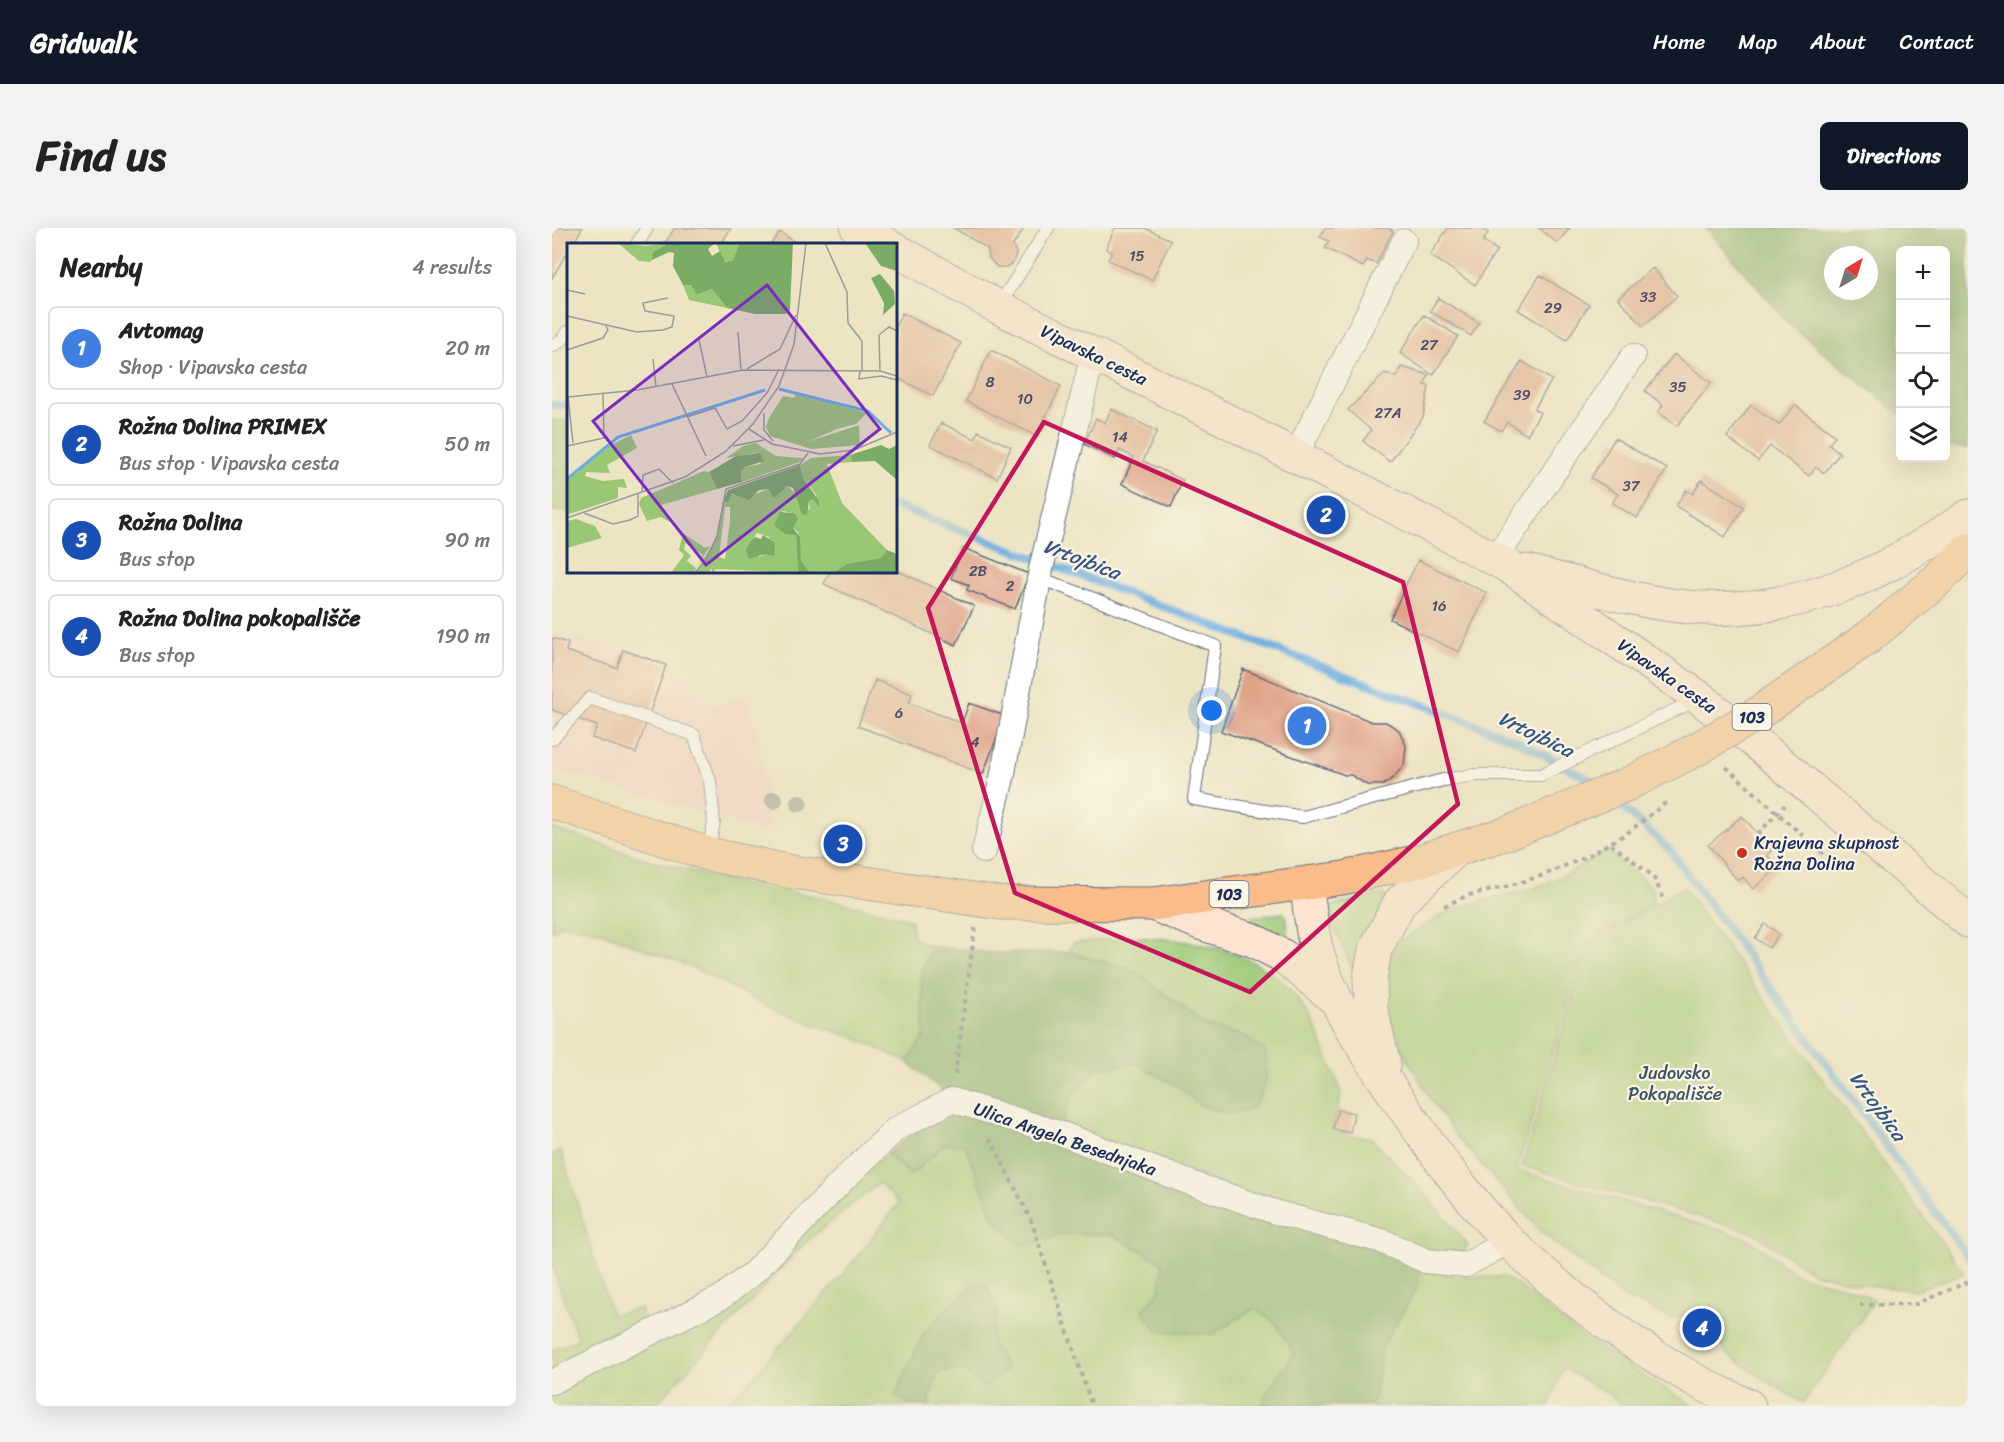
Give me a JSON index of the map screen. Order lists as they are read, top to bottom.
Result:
{
  "streets": {
    "main road": ["Vipavska cesta", "103"],
    "street": ["Ulica Angela Besednjaka"]
  },
  "water": ["Vrtojbica"],
  "parks": ["Judovsko Pokopališče"],
  "places": ["Krajevna skupnost Rožna Dolina"],
  "house_numbers": [
    "15",
    "33",
    "29",
    "27",
    "8",
    "35",
    "39",
    "10",
    "27A",
    "14",
    "37",
    "2B",
    "2",
    "16",
    "6",
    "4"
  ],
  "north": "top right",
  "page": {
    "header": "Gridwalk",
    "nav": [
      "Home",
      "Map",
      "About",
      "Contact"
    ],
    "title": "Find us",
    "buttons": "Directions",
    "heading": ["Nearby", "4 results"],
    "map_buttons": ["+", "−"],
    "list": [
      {
        "mark": "1",
        "name": "Avtomag",
        "note": "Shop · Vipavska cesta",
        "value": "20 m"
      },
      {
        "mark": "2",
        "name": "Rožna Dolina PRIMEX",
        "note": "Bus stop · Vipavska cesta",
        "value": "50 m"
      },
      {
        "mark": "3",
        "name": "Rožna Dolina",
        "note": "Bus stop",
        "value": "90 m"
      },
      {
        "mark": "4",
        "name": "Rožna Dolina pokopališče",
        "note": "Bus stop",
        "value": "190 m"
      }
    ],
    "pins": [
      "2",
      "1",
      "3",
      "4"
    ]
  }
}
